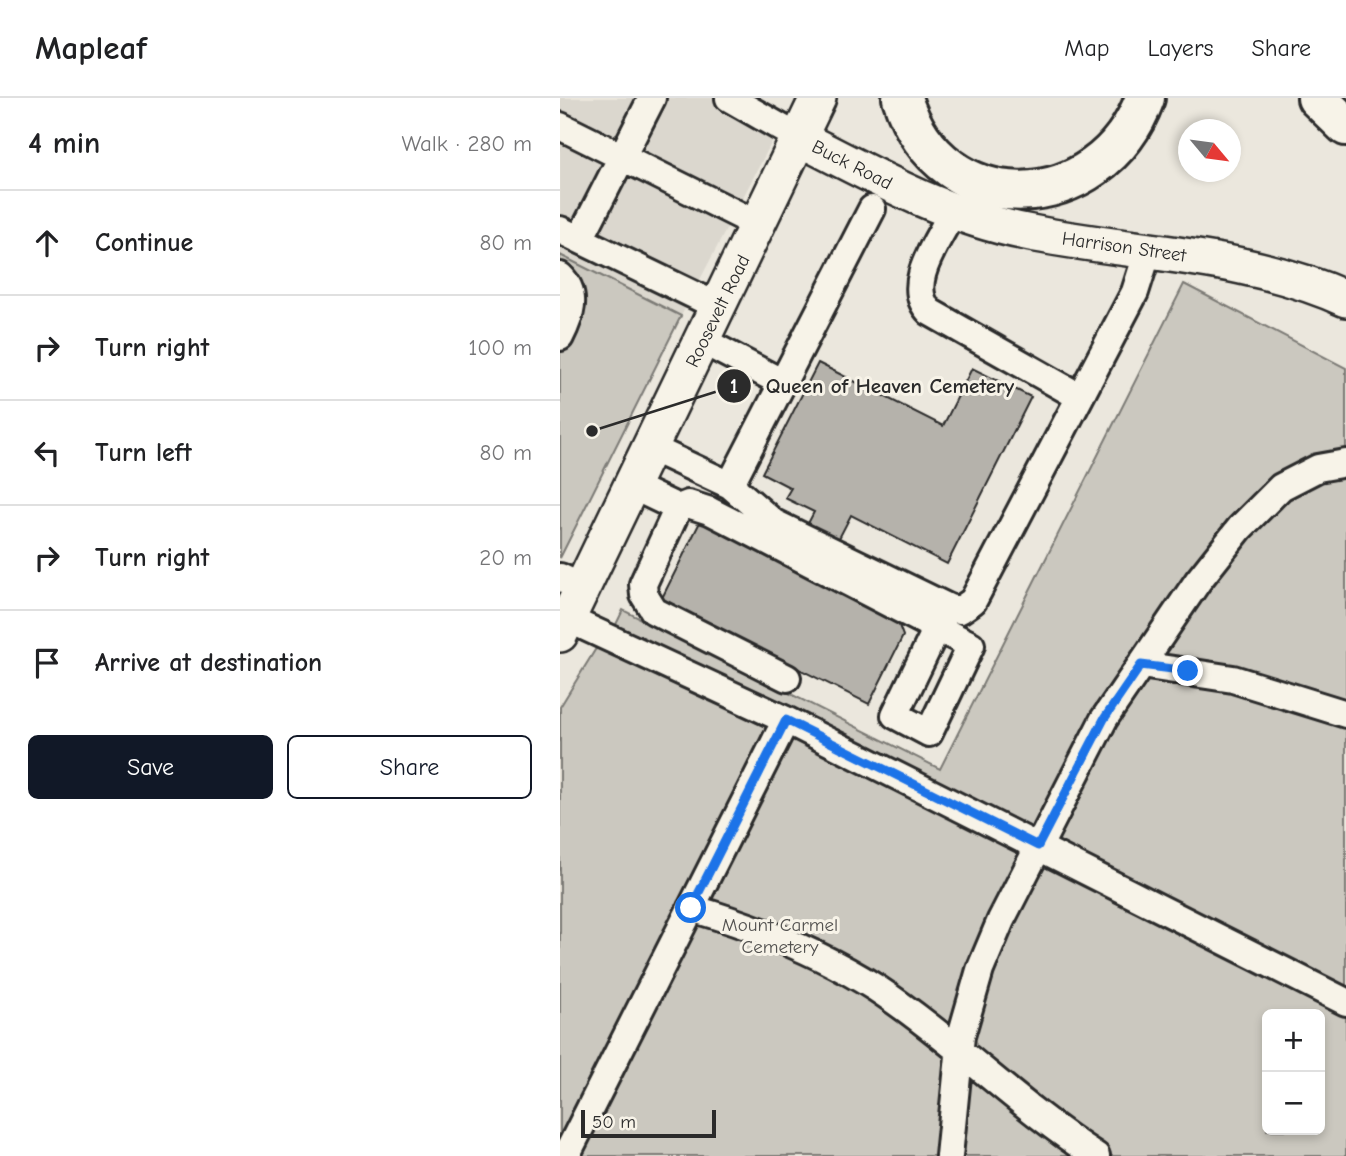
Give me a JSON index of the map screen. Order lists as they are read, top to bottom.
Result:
{
  "streets": {
    "main road": ["Buck Road", "Harrison Street", "Roosevelt Road"]
  },
  "crossings": [
    ["Buck Road", "Harrison Street"],
    ["Buck Road", "Roosevelt Road"]
  ],
  "parks": ["Mount Carmel Cemetery"],
  "places": ["Queen of Heaven Cemetery"],
  "scale_bar": "50 m",
  "north": "bottom right",
  "page": {
    "header": "Mapleaf",
    "nav": ["Map", "Layers", "Share"],
    "heading": ["4 min", "Walk · 280 m"],
    "list": [
      ["Continue", "80 m"],
      ["Turn right", "100 m"],
      ["Turn left", "80 m"],
      ["Turn right", "20 m"],
      "Arrive at destination"
    ],
    "buttons": ["Save", "Share"],
    "map_buttons": ["+", "−"],
    "scale": "50 m"
  }
}
